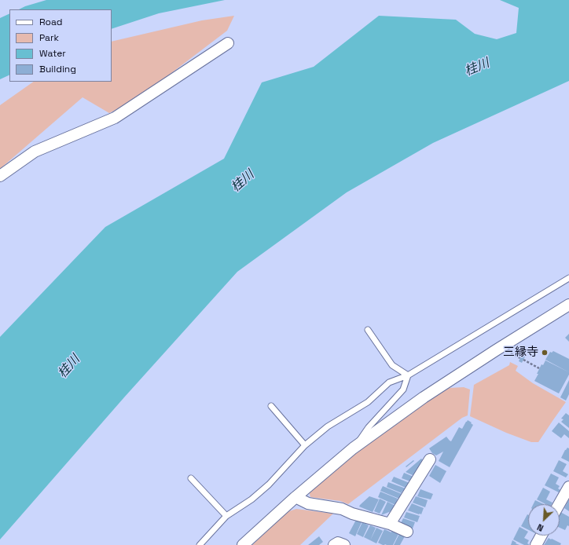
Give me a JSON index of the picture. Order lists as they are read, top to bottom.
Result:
{
  "water": ["桂川"],
  "places": ["三縁寺"],
  "legend": [
    "Road",
    "Park",
    "Water",
    "Building"
  ],
  "north": "bottom left"
}
